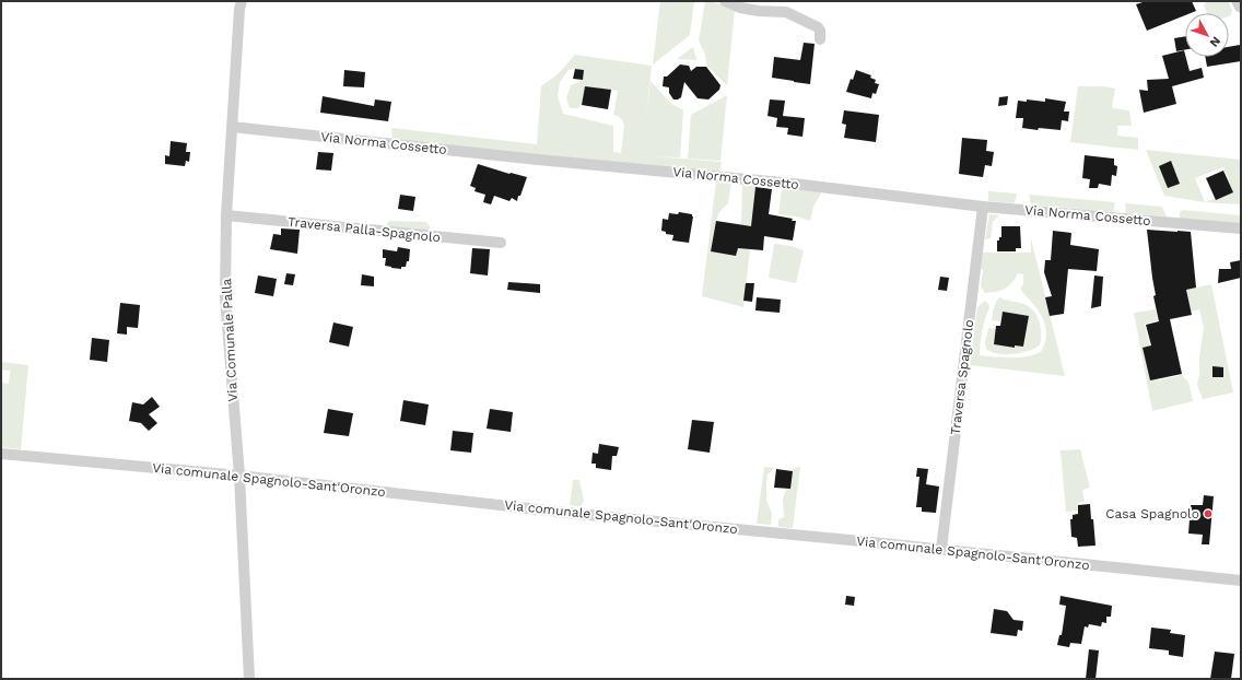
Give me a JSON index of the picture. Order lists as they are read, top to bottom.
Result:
{
  "streets": {
    "street": [
      "Via Norma Cossetto",
      "Traversa Palla-Spagnolo",
      "Via Comunale Palla",
      "Traversa Spagnolo",
      "Via comunale Spagnolo-Sant'Oronzo"
    ]
  },
  "crossings": [
    ["Via Norma Cossetto", "Via Comunale Palla"],
    ["Via Norma Cossetto", "Traversa Spagnolo"],
    ["Traversa Palla-Spagnolo", "Via Comunale Palla"],
    ["Via Comunale Palla", "Via comunale Spagnolo-Sant'Oronzo"],
    ["Traversa Spagnolo", "Via comunale Spagnolo-Sant'Oronzo"]
  ],
  "places": ["Casa Spagnolo"],
  "north": "bottom right"
}
